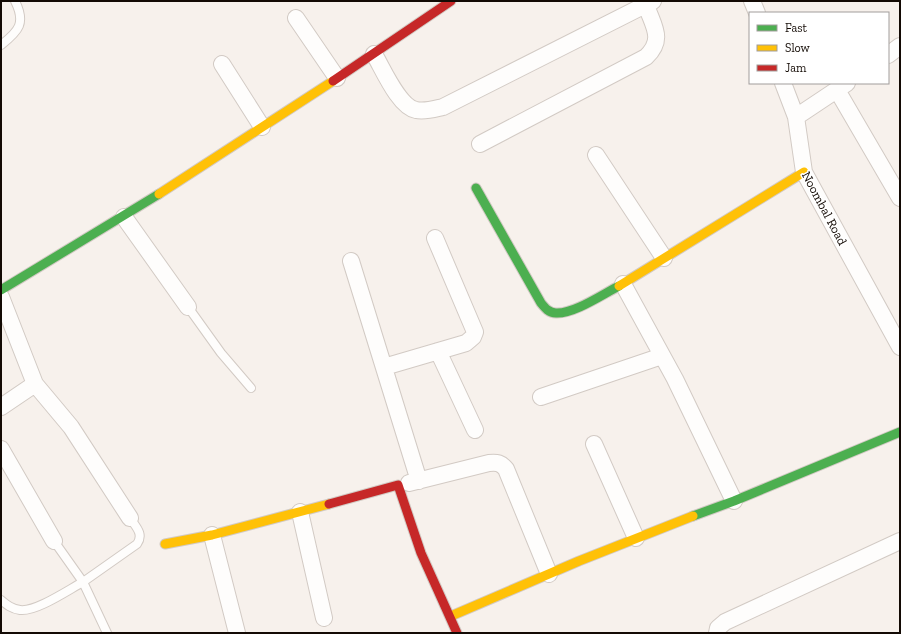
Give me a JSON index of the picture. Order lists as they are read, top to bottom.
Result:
{
  "streets": {
    "street": ["Noombal Road"]
  },
  "legend": ["Fast", "Slow", "Jam"]
}
